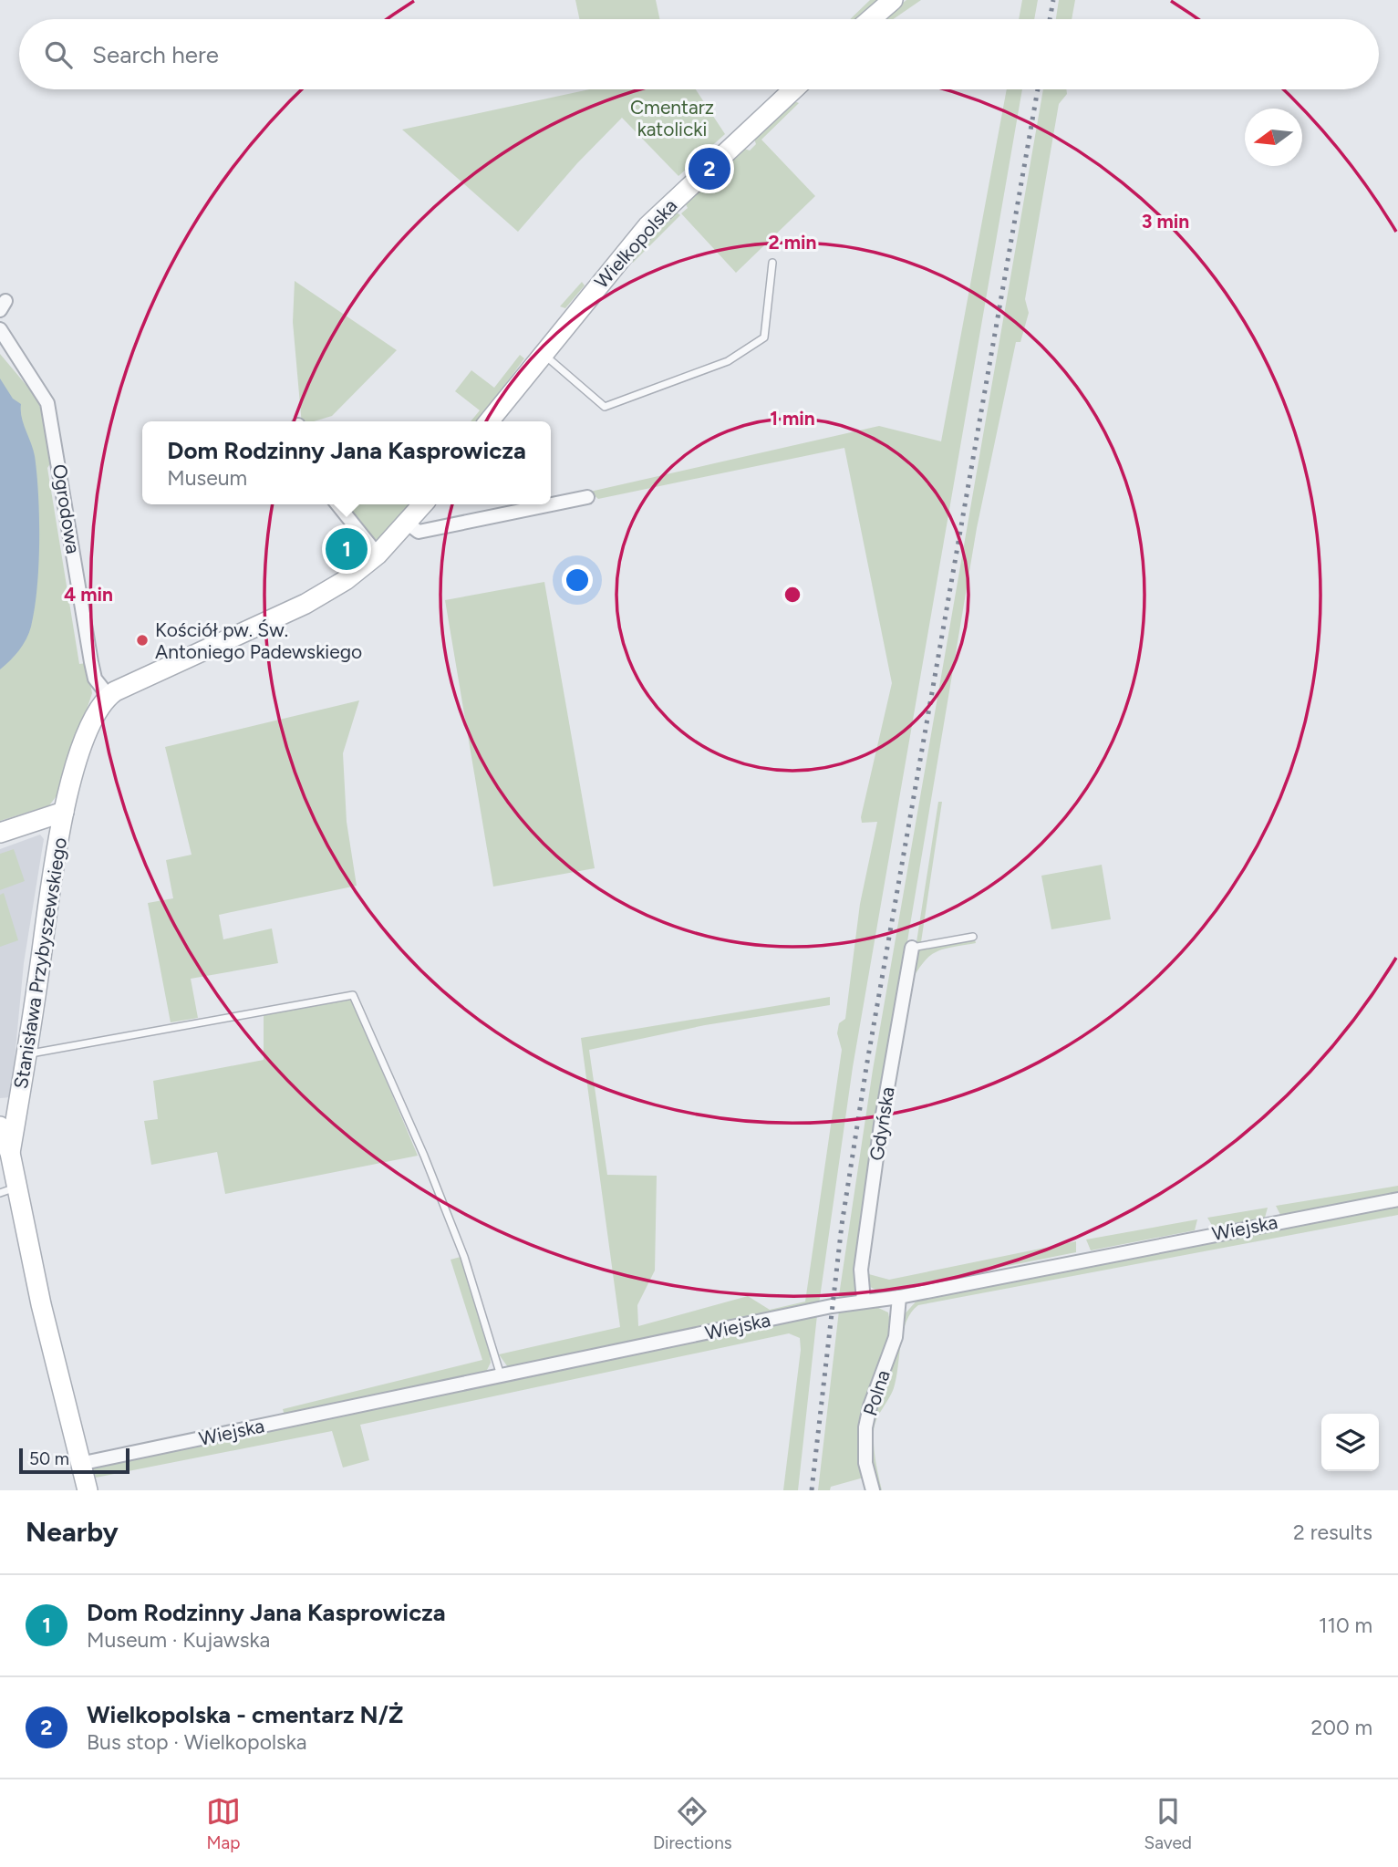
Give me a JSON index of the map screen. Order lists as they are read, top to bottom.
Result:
{
  "streets": {
    "street": [
      "Wielkopolska",
      "Ogrodowa",
      "Stanisława Przybyszewskiego",
      "Gdyńska",
      "Wiejska",
      "Polna"
    ]
  },
  "crossings": [
    ["Stanisława Przybyszewskiego", "Wiejska"],
    ["Gdyńska", "Wiejska"],
    ["Wiejska", "Polna"]
  ],
  "parks": ["Cmentarz katolicki"],
  "places": ["Kościół pw. Św. Antoniego Padewskiego"],
  "scale_bar": "50 m",
  "north": "left",
  "page": {
    "search": "Search here",
    "pins": ["2", "1"],
    "popup": ["Dom Rodzinny Jana Kasprowicza", "Museum"],
    "scale": "50 m",
    "heading": ["Nearby", "2 results"],
    "list": [
      {
        "mark": "1",
        "name": "Dom Rodzinny Jana Kasprowicza",
        "note": "Museum · Kujawska",
        "value": "110 m"
      },
      {
        "mark": "2",
        "name": "Wielkopolska - cmentarz N/Ż",
        "note": "Bus stop · Wielkopolska",
        "value": "200 m"
      }
    ],
    "nav": ["Map", "Directions", "Saved"]
  },
  "rings": [
    "3 min",
    "2 min",
    "1 min",
    "4 min"
  ]
}
